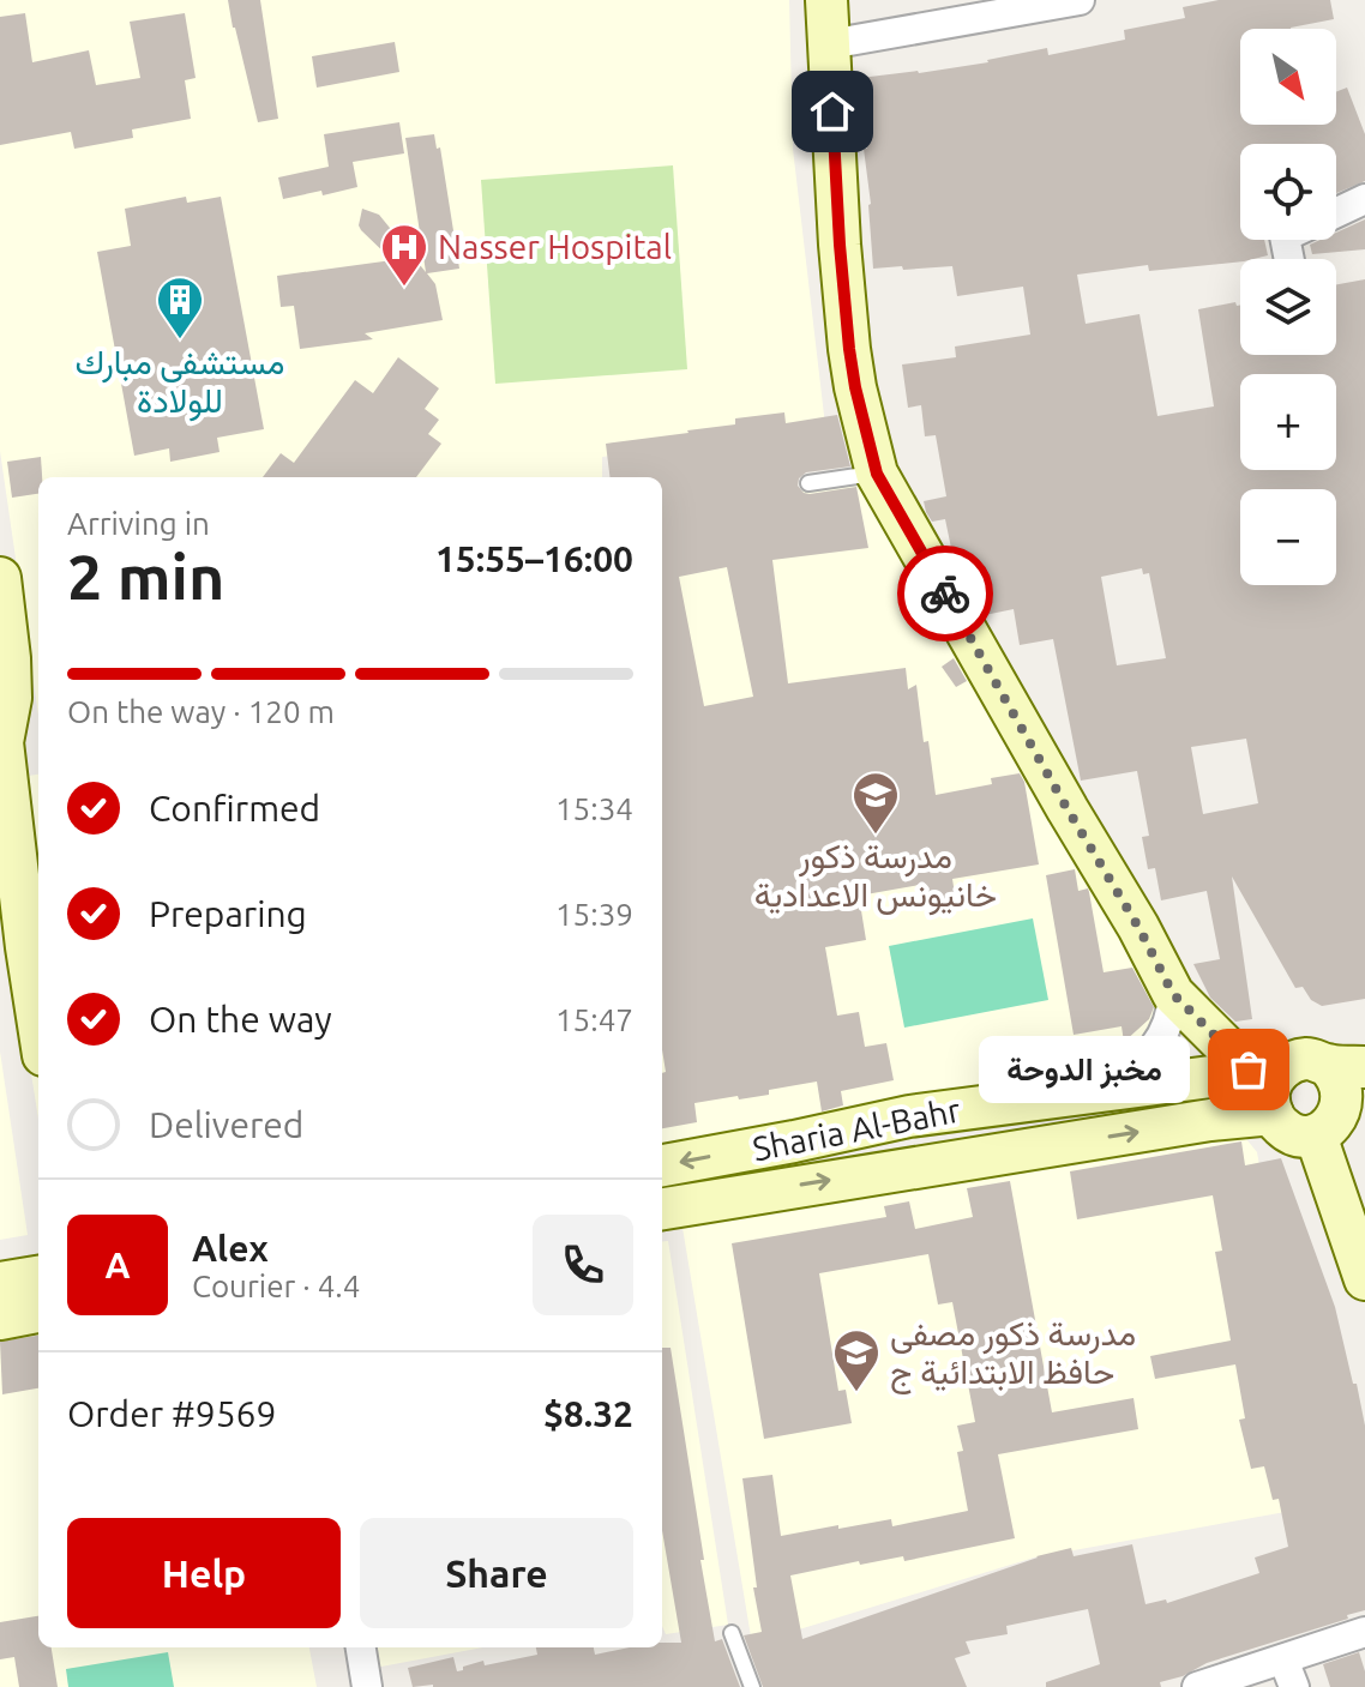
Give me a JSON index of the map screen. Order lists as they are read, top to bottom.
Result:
{
  "streets": {
    "street": ["Sharia Al-Bahr"]
  },
  "places": {
    "hospital": ["Nasser Hospital"],
    "building": ["مستشفى مبارك للولادة"],
    "school or university": ["مدرسة ذكور خانيونس الاعدادية", "مدرسة ذكور مصفى حافظ الابتدائية ج"],
    "other": ["مخبز الدوحة"]
  },
  "north": "bottom right",
  "page": {
    "map_buttons": ["+", "−"],
    "heading": ["2 min", "Arriving in", "15:55–16:00"],
    "panel": [
      "Alex",
      "Courier · 4.4",
      "Order #9569",
      "$8.32"
    ],
    "bar": "On the way · 120 m",
    "list": [
      ["Confirmed", "15:34"],
      ["Preparing", "15:39"],
      ["On the way", "15:47"],
      "Delivered"
    ],
    "bubble": "مخبز الدوحة",
    "round": "A",
    "buttons": ["Help", "Share"]
  }
}
